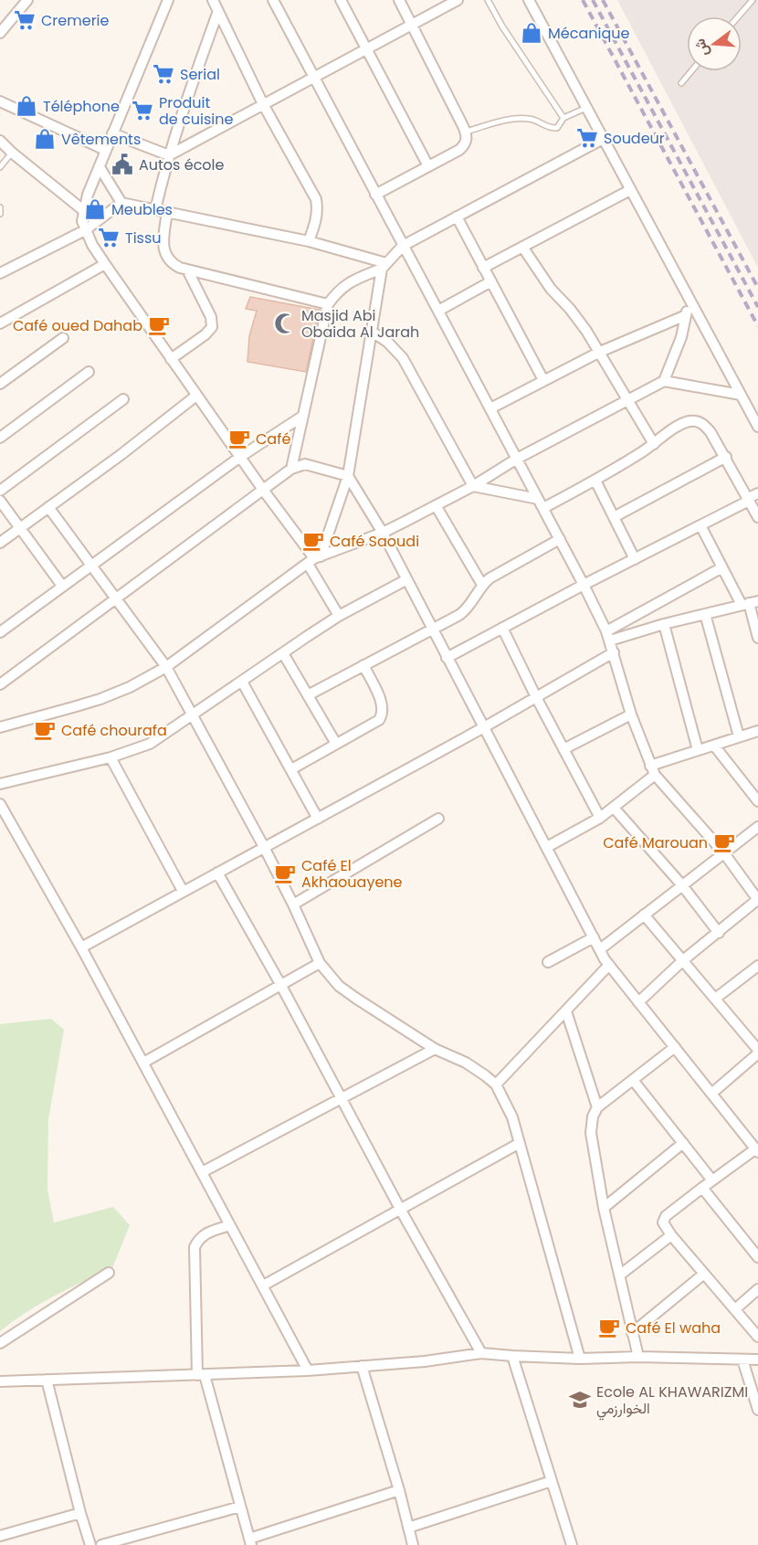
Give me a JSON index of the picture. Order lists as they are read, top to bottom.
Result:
{
  "places": {
    "supermarket": [
      "Cremerie",
      "Serial",
      "Produit de cuisine",
      "Soudeur",
      "Tissu"
    ],
    "shop": [
      "Mécanique",
      "Téléphone",
      "Vêtements",
      "Meubles"
    ],
    "public building": ["Autos école"],
    "mosque": ["Masjid Abi Obaida Al Jarah"],
    "cafe": [
      "Café oued Dahab",
      "Café",
      "Café Saoudi",
      "Café chourafa",
      "Café Marouan",
      "Café El Akhaouayene",
      "Café El waha"
    ],
    "school or university": ["Ecole AL KHAWARIZMI الخوارزمي"]
  },
  "north": "left"
}
